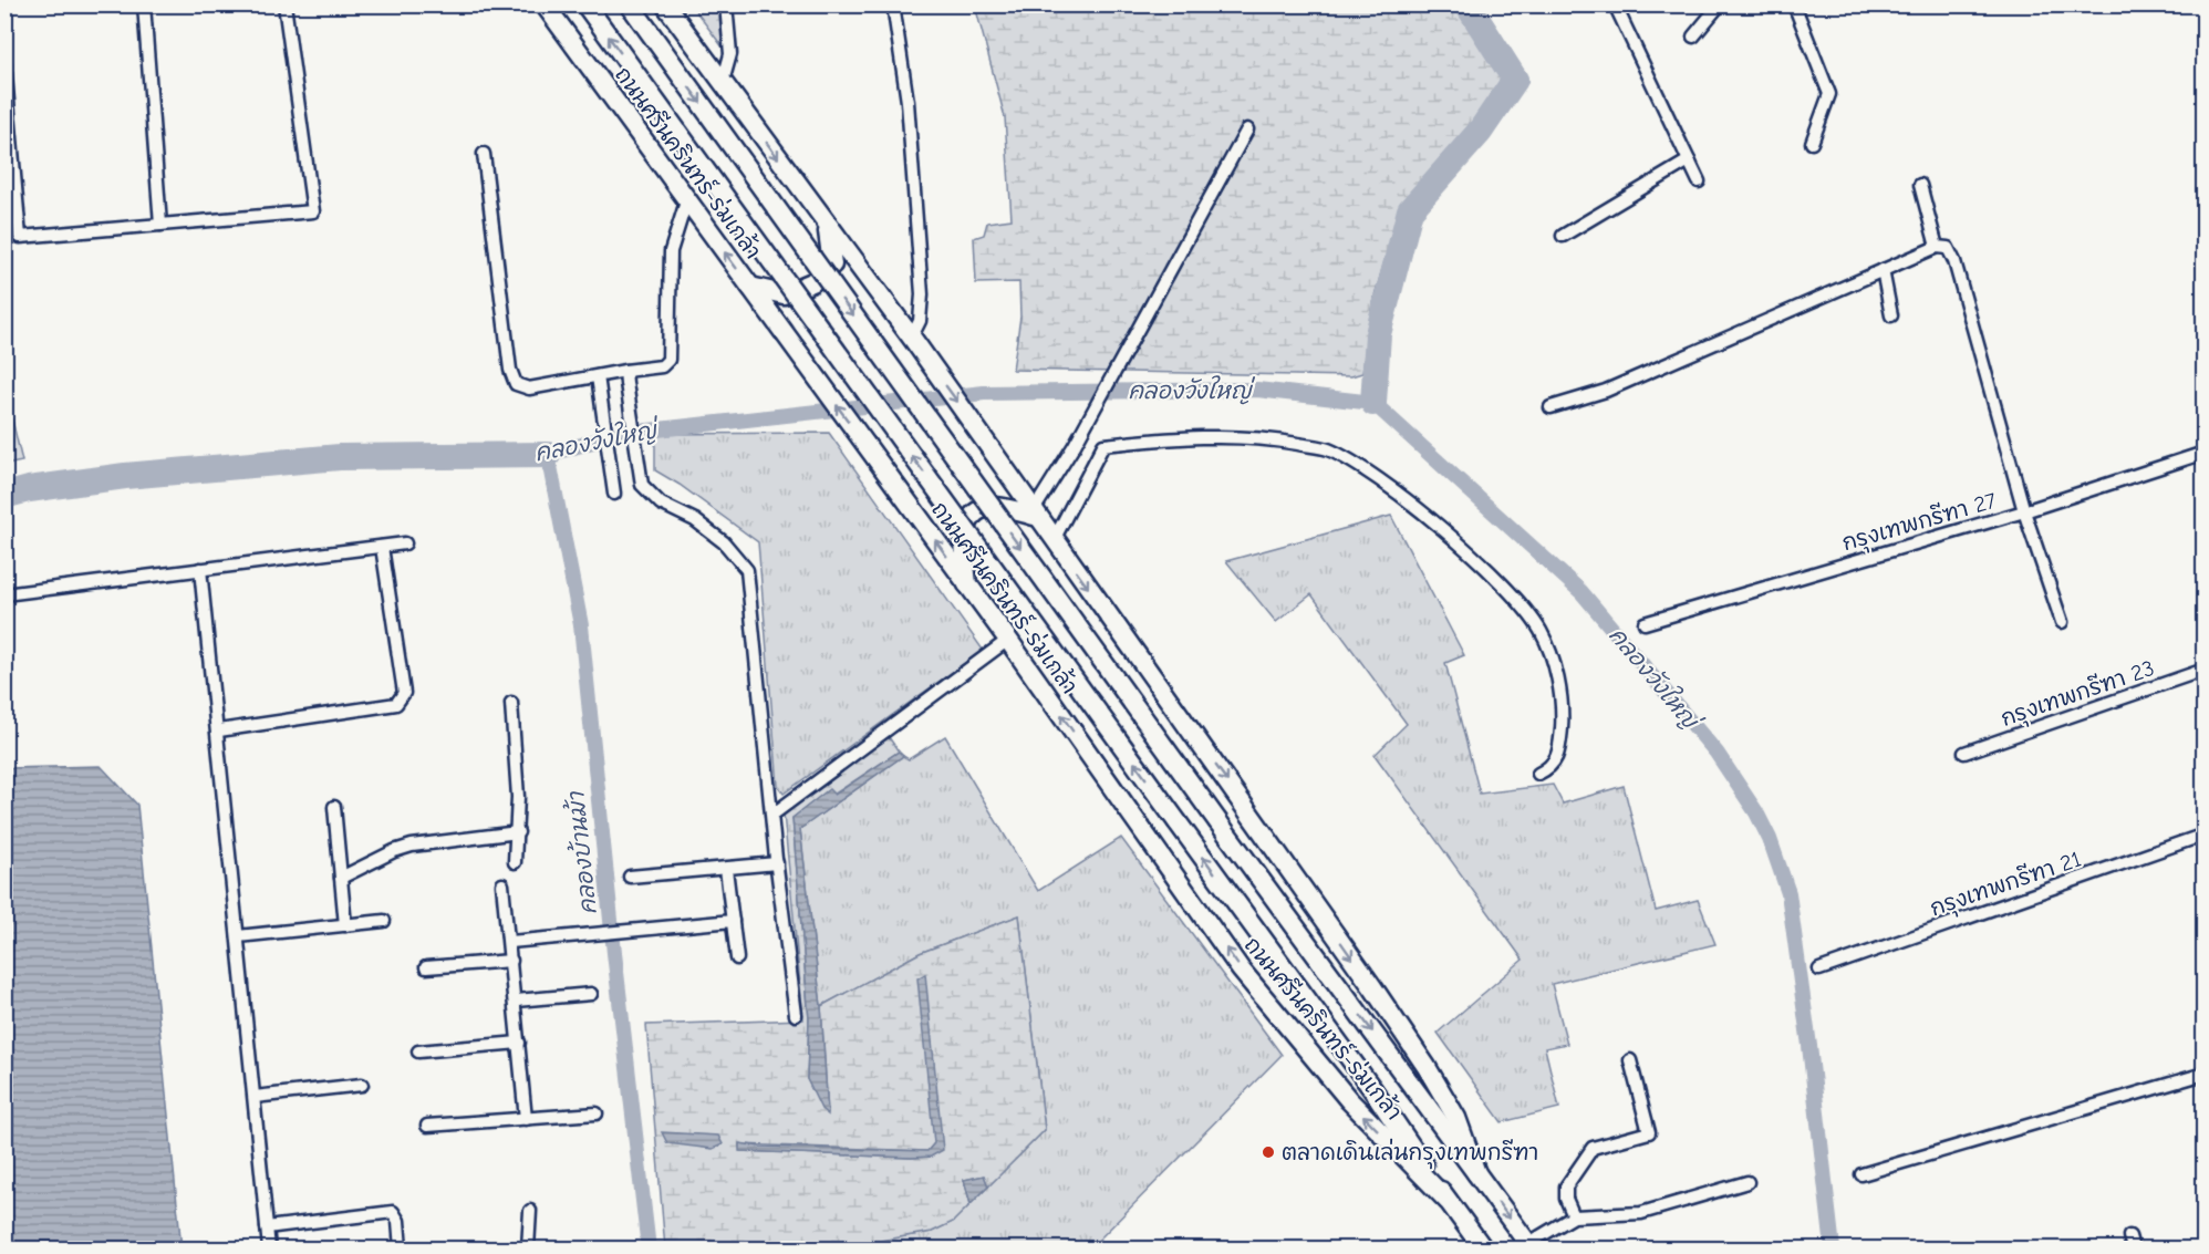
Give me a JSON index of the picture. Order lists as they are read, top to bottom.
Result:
{
  "streets": {
    "main road": ["ถนนศรีนครินทร์-ร่มเกล้า"],
    "street": ["กรุงเทพกรีฑา 27", "กรุงเทพกรีฑา 23", "กรุงเทพกรีฑา 21"]
  },
  "water": ["คลองวังใหญ่", "คลองบ้านม้า"],
  "places": ["ตลาดเดินเล่นกรุงเทพกรีฑา"]
}
